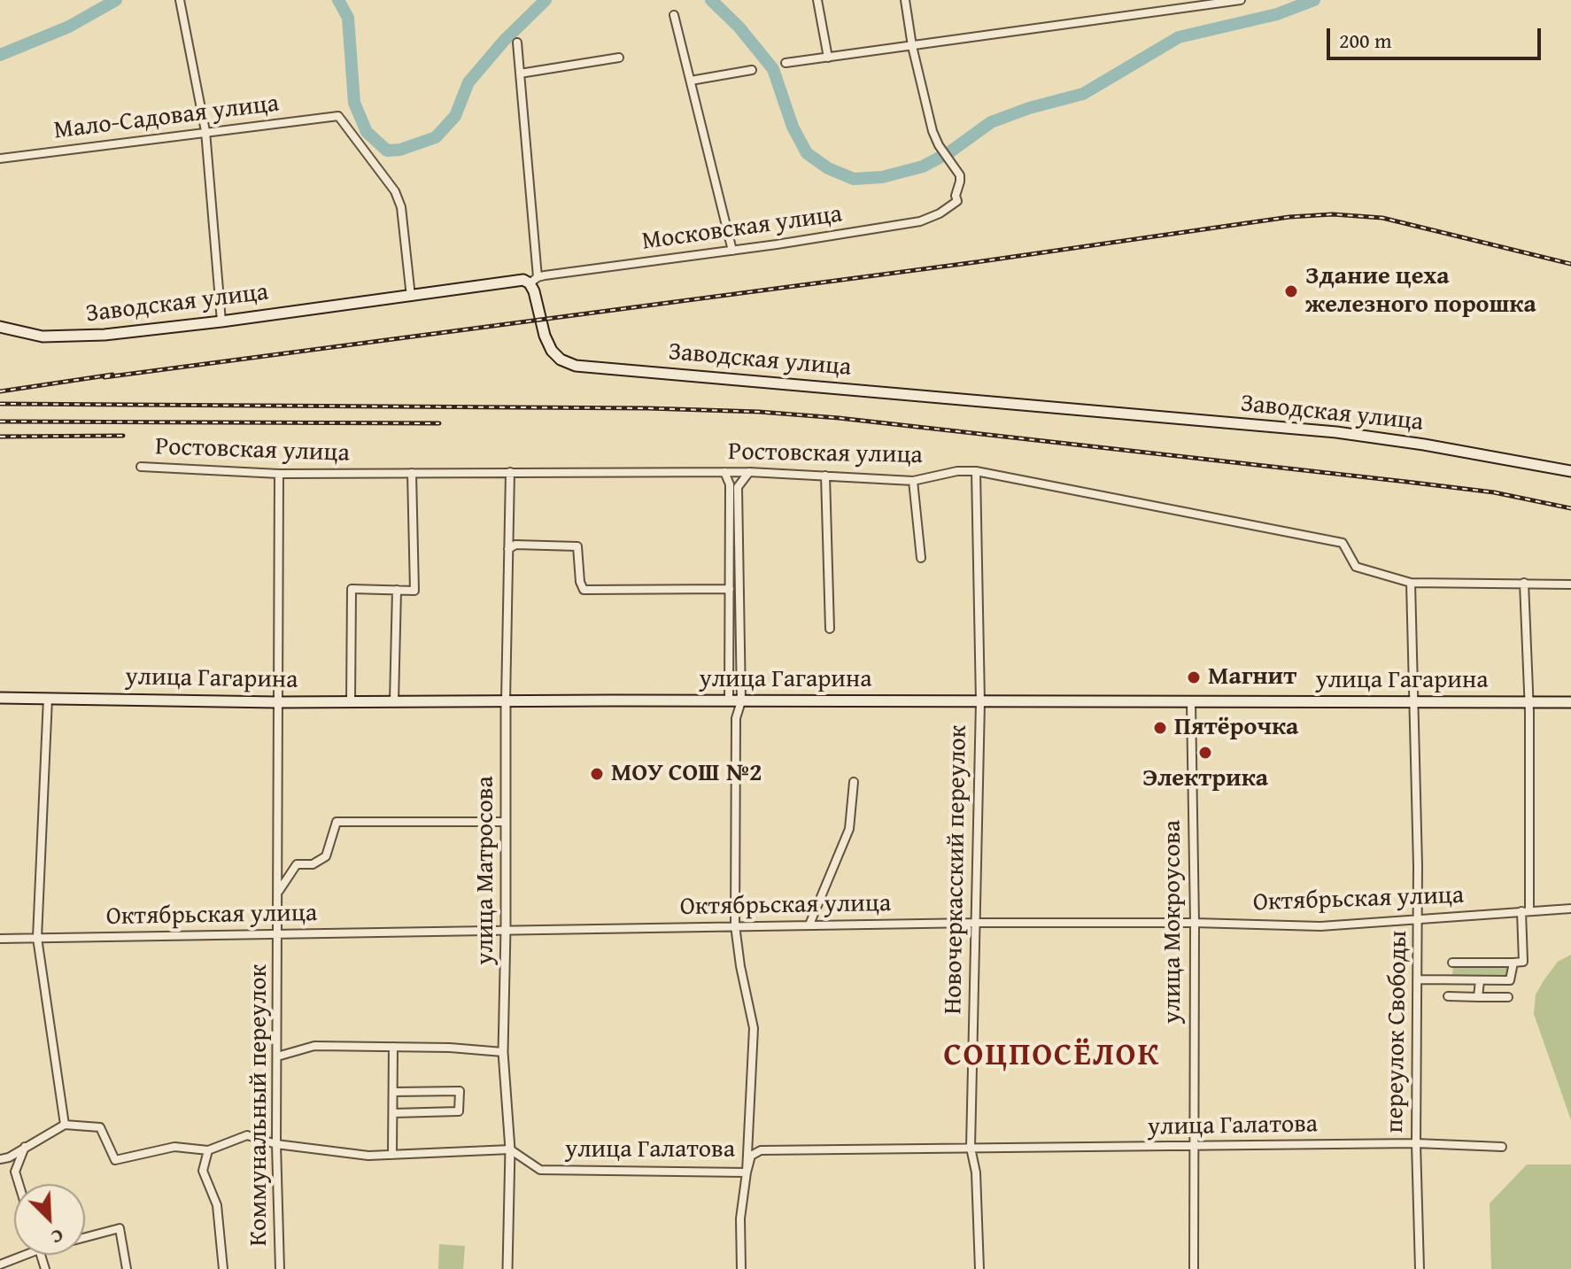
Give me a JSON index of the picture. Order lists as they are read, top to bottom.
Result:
{
  "streets": {
    "main road": ["Заводская улица", "улица Гагарина"],
    "street": [
      "Мало-Садовая улица",
      "Московская улица",
      "Ростовская улица",
      "Новочеркасский переулок",
      "улица Матросова",
      "Октябрьская улица",
      "улица Мокроусова",
      "переулок Свободы",
      "Коммунальный переулок",
      "улица Галатова"
    ]
  },
  "crossings": [
    ["Мало-Садовая улица", "Заводская улица"],
    ["Московская улица", "Заводская улица"],
    ["Ростовская улица", "Новочеркасский переулок"],
    ["Ростовская улица", "улица Матросова"],
    ["Ростовская улица", "переулок Свободы"],
    ["Ростовская улица", "Коммунальный переулок"],
    ["улица Гагарина", "Новочеркасский переулок"],
    ["улица Гагарина", "улица Матросова"],
    ["улица Гагарина", "улица Мокроусова"],
    ["улица Гагарина", "переулок Свободы"],
    ["улица Гагарина", "Коммунальный переулок"],
    ["Новочеркасский переулок", "Октябрьская улица"],
    ["Новочеркасский переулок", "улица Галатова"],
    ["улица Матросова", "Октябрьская улица"],
    ["улица Матросова", "улица Галатова"],
    ["Октябрьская улица", "улица Мокроусова"],
    ["Октябрьская улица", "переулок Свободы"],
    ["Октябрьская улица", "Коммунальный переулок"],
    ["улица Мокроусова", "улица Галатова"],
    ["переулок Свободы", "улица Галатова"]
  ],
  "districts": ["СОЦПОСЁЛОК"],
  "places": [
    "Здание цеха железного порошка",
    "Магнит",
    "Пятёрочка",
    "Электрика",
    "МОУ СОШ №2"
  ],
  "scale_bar": "200 m",
  "north": "bottom right"
}
